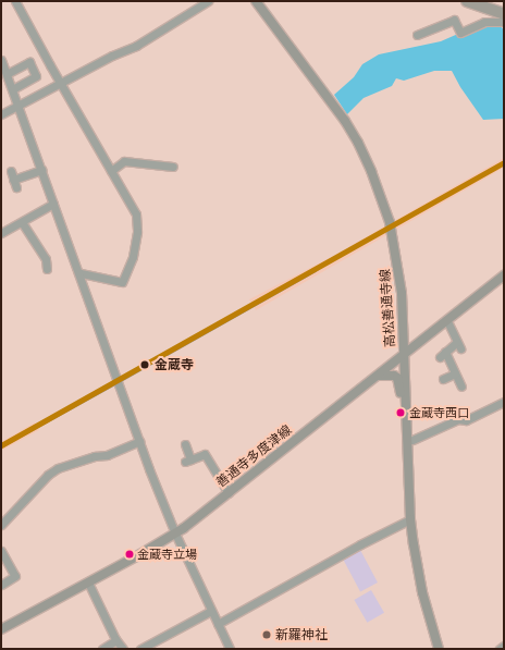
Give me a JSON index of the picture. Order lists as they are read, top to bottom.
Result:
{
  "streets": {
    "main road": ["高松善通寺線", "善通寺多度津線"]
  },
  "crossings": [
    ["高松善通寺線", "善通寺多度津線"]
  ],
  "places": [
    "金蔵寺",
    "金蔵寺西口",
    "金蔵寺立場",
    "新羅神社"
  ]
}
